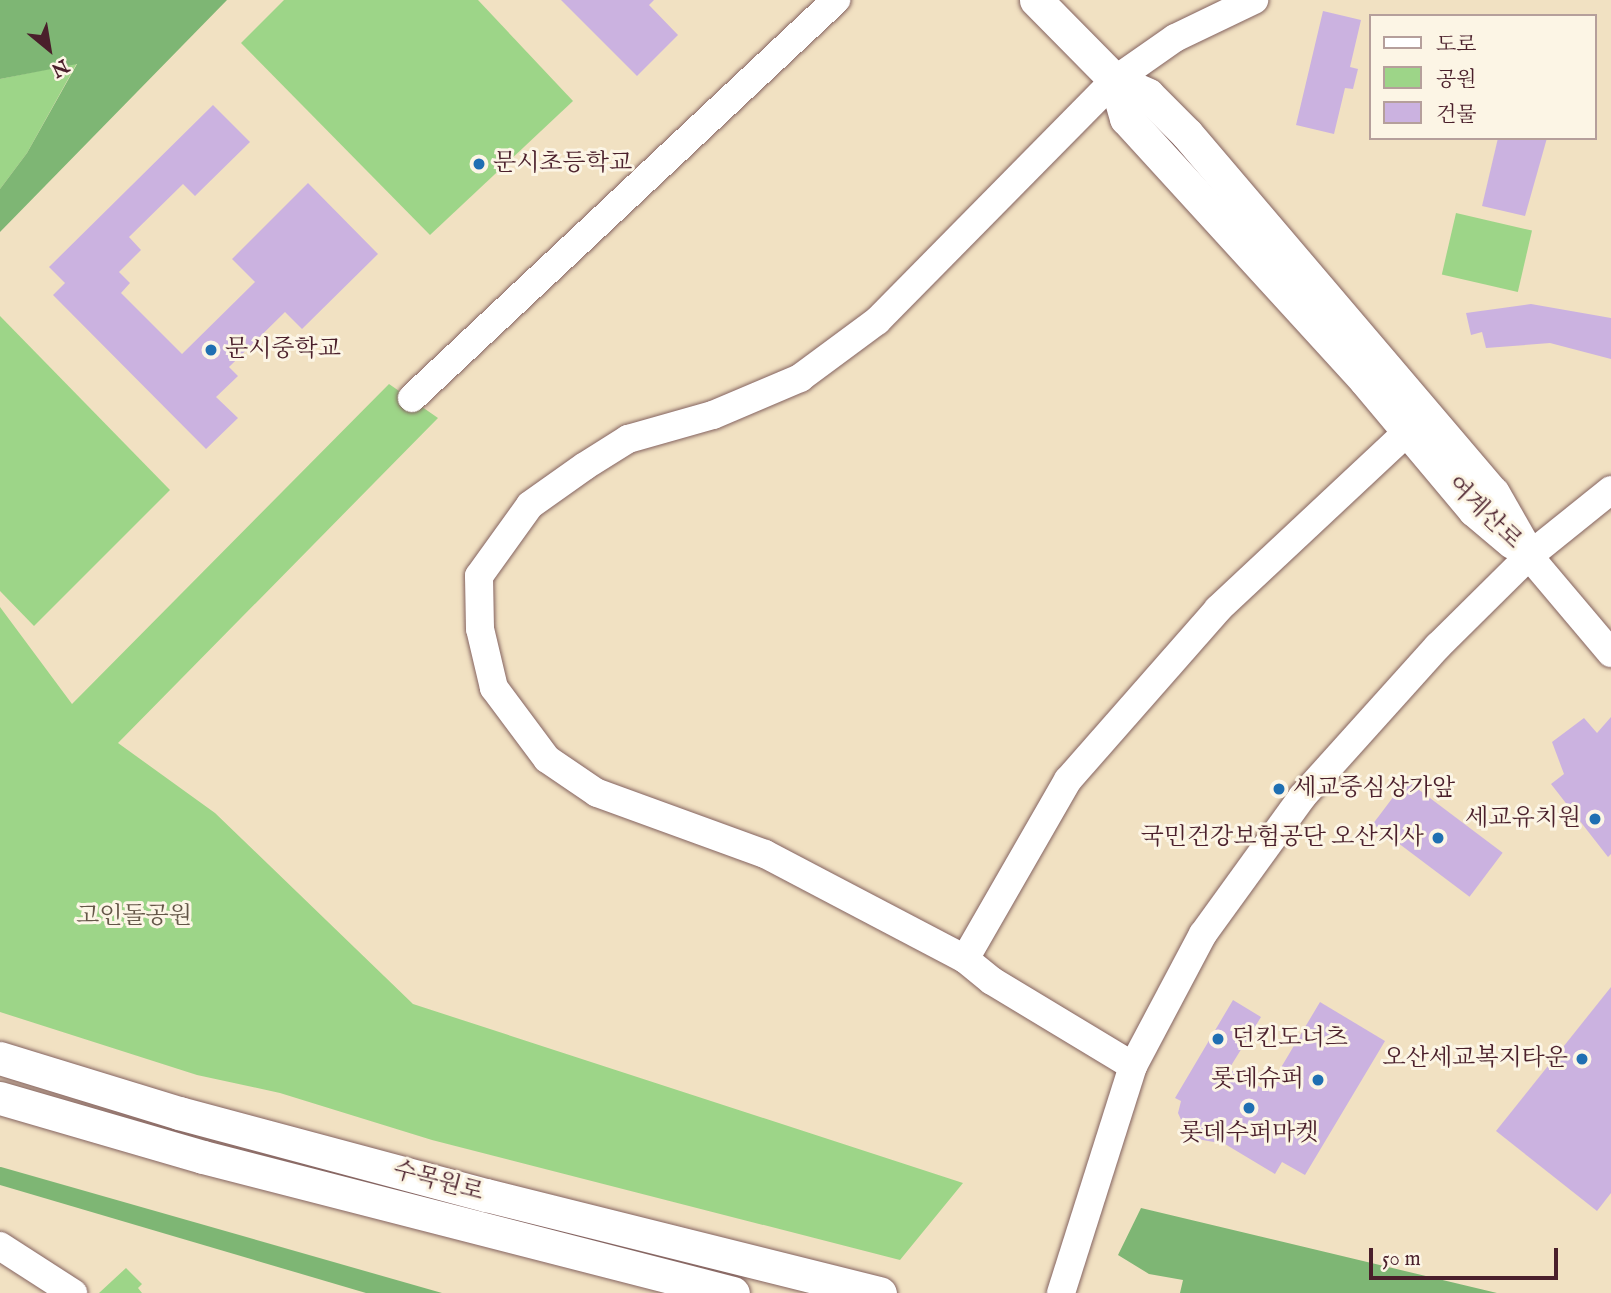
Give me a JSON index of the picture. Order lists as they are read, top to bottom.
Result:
{
  "streets": {
    "street": ["여계산로", "수목원로"]
  },
  "parks": ["고인돌공원"],
  "places": [
    "문시초등학교",
    "문시중학교",
    "세교중심상가앞",
    "세교유치원",
    "국민건강보험공단 오산지사",
    "던킨도너츠",
    "오산세교복지타운",
    "롯데슈퍼",
    "롯데수퍼마켓"
  ],
  "legend": ["도로", "공원", "건물"],
  "scale_bar": "50 m",
  "north": "bottom right"
}
